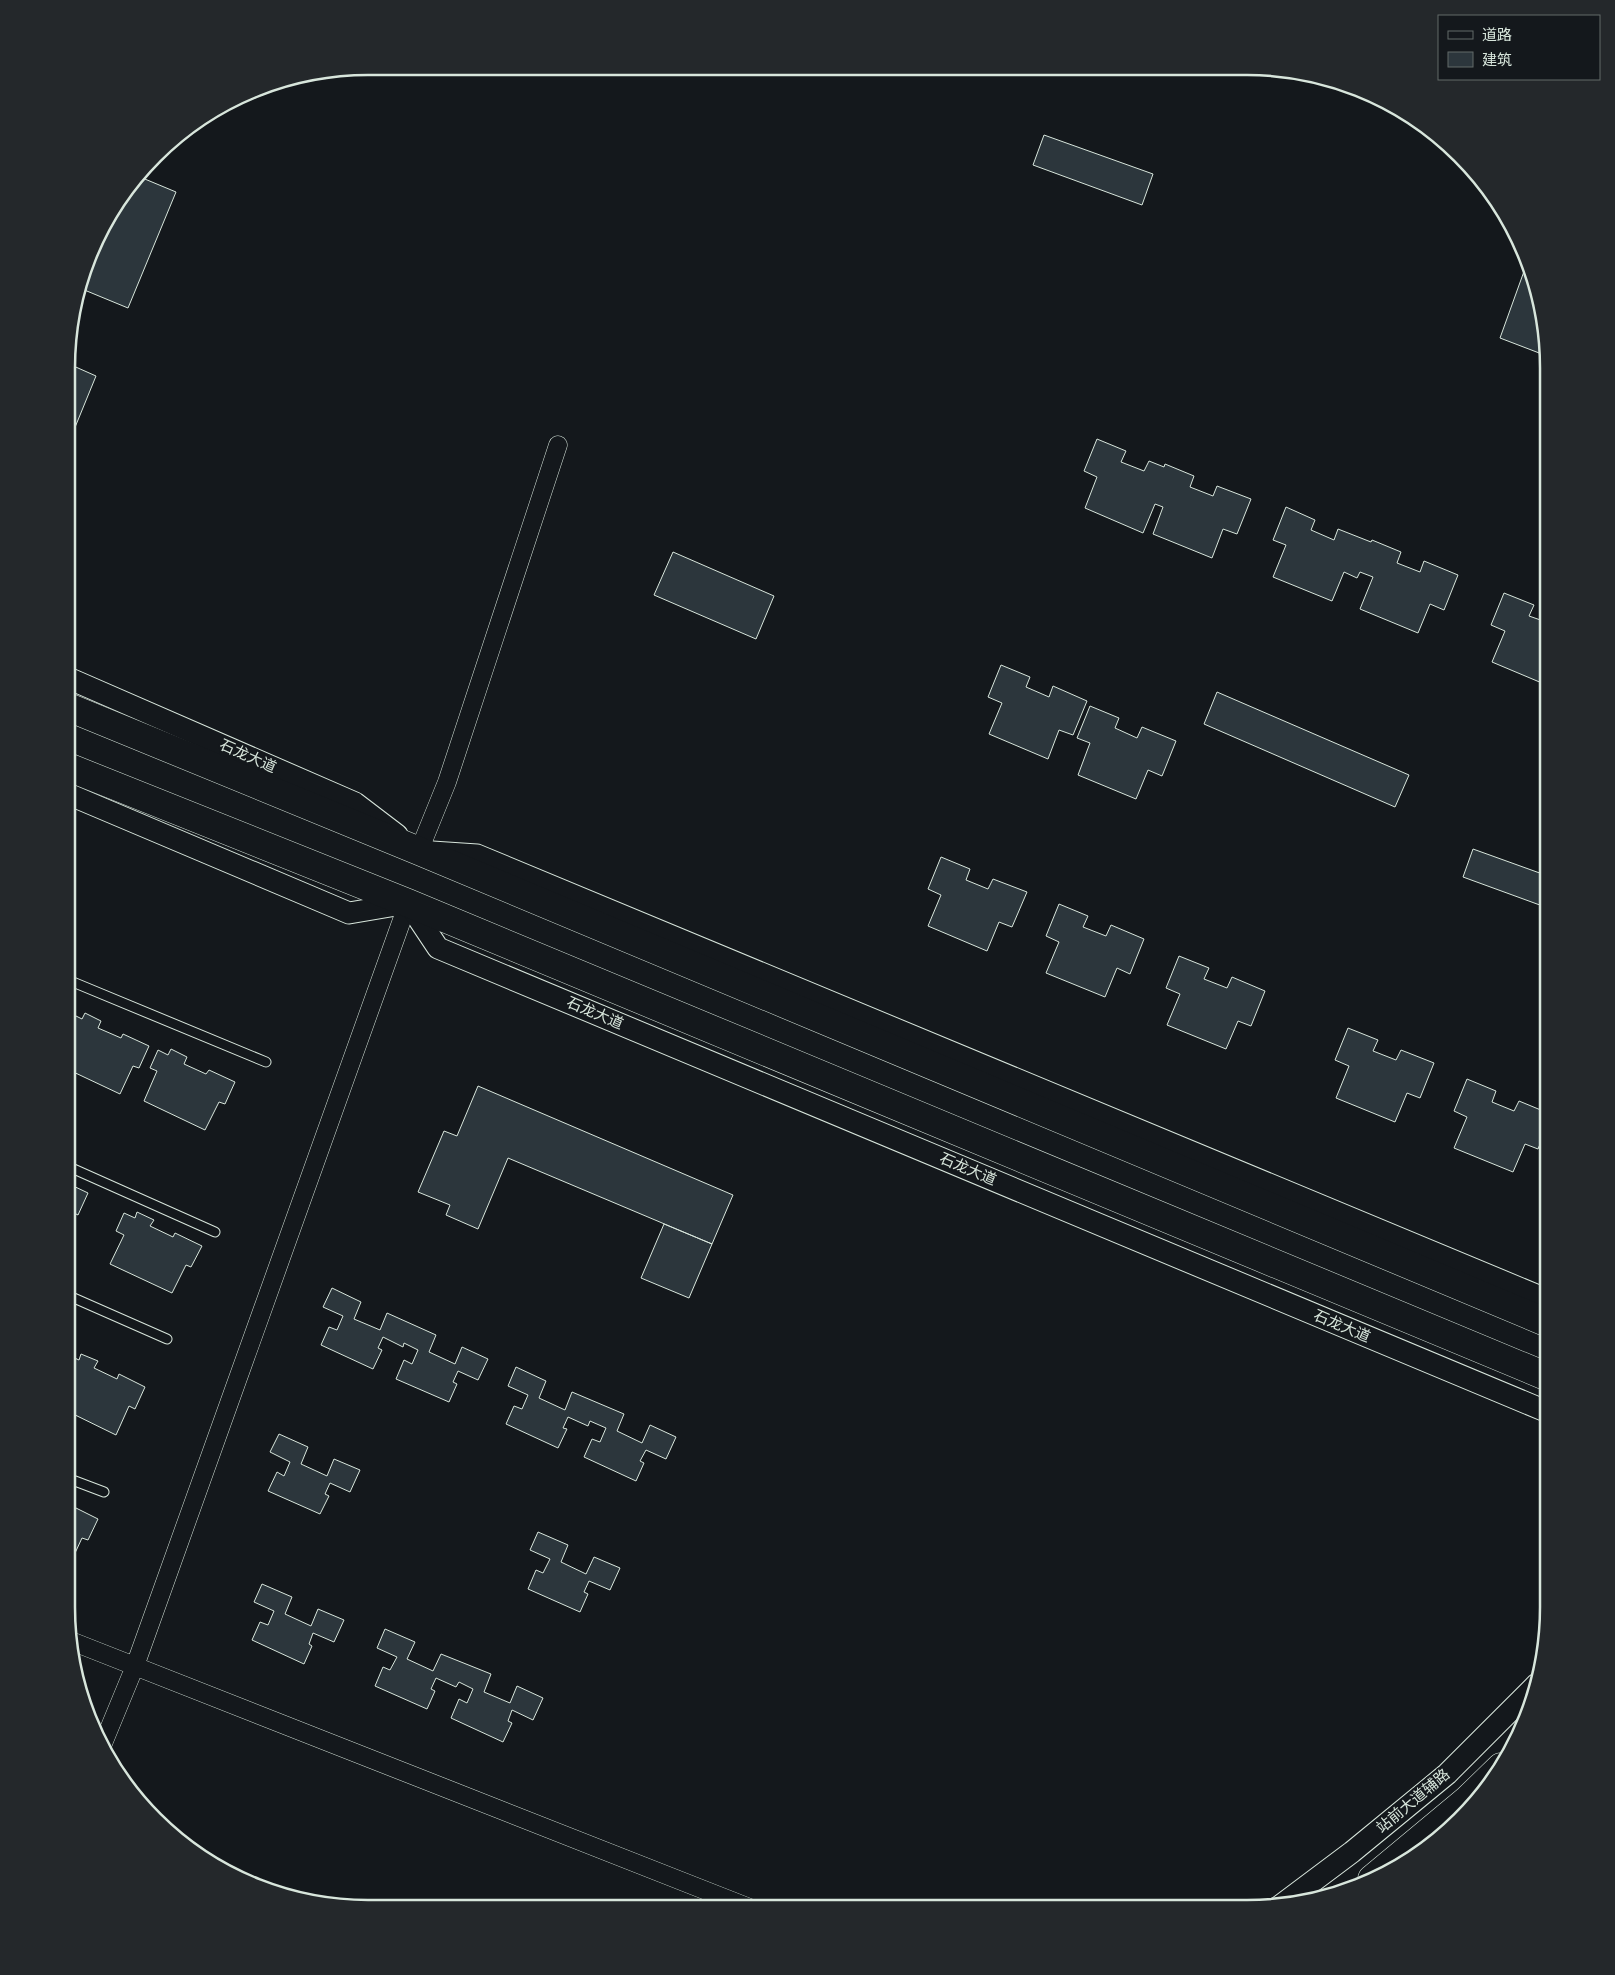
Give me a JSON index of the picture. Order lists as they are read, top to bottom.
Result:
{
  "streets": {
    "main road": ["石龙大道"],
    "street": ["站前大道辅路"]
  },
  "legend": ["道路", "建筑"]
}
